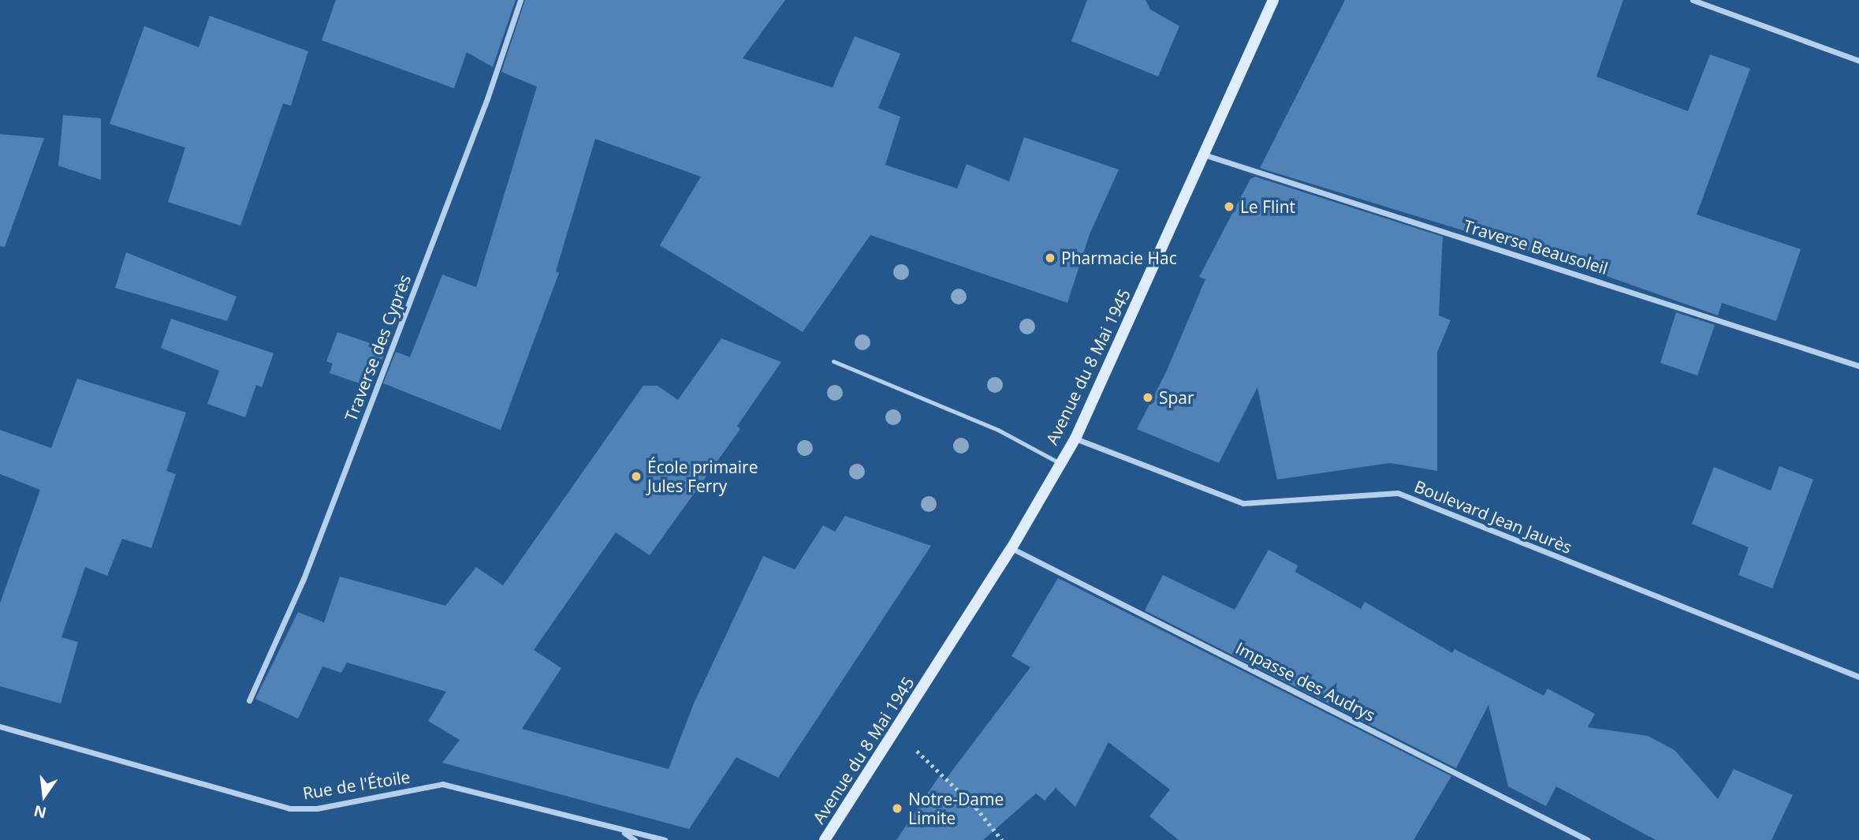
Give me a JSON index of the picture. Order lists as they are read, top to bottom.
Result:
{
  "streets": {
    "main road": ["Avenue du 8 Mai 1945"],
    "street": [
      "Traverse Beausoleil",
      "Traverse des Cyprès",
      "Boulevard Jean Jaurès",
      "Impasse des Audrys",
      "Rue de l'Étoile"
    ]
  },
  "crossings": [
    ["Traverse Beausoleil", "Avenue du 8 Mai 1945"],
    ["Avenue du 8 Mai 1945", "Boulevard Jean Jaurès"],
    ["Avenue du 8 Mai 1945", "Impasse des Audrys"]
  ],
  "places": [
    "Le Flint",
    "Pharmacie Hac",
    "Spar",
    "École primaire Jules Ferry",
    "Notre-Dame Limite"
  ],
  "north": "bottom"
}
